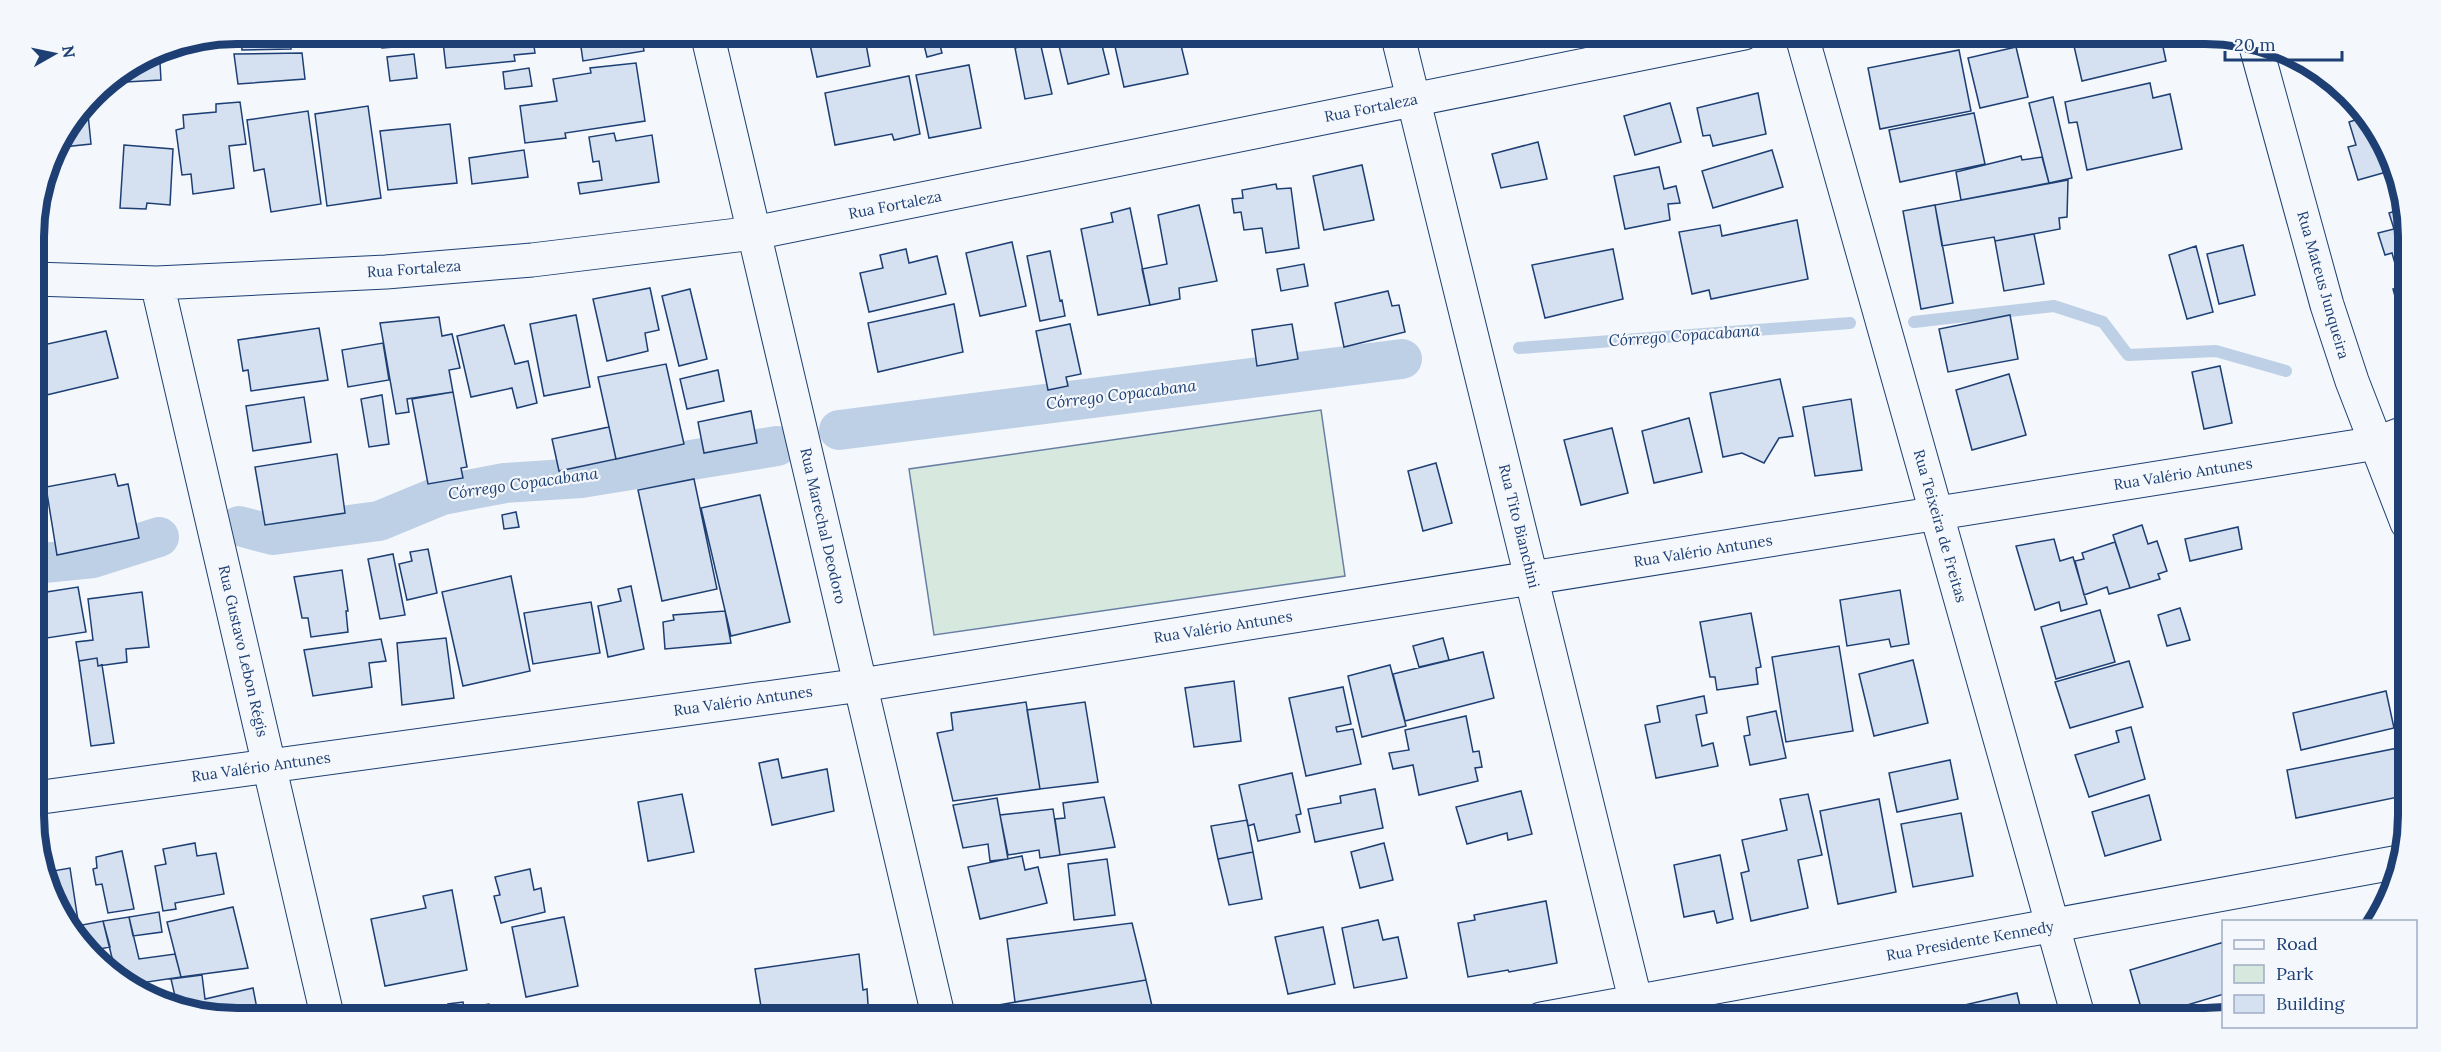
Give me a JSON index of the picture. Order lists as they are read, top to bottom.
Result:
{
  "streets": {
    "street": [
      "Rua Fortaleza",
      "Rua Mateus Junqueira",
      "Rua Valério Antunes",
      "Rua Marechal Deodoro",
      "Rua Tito Bianchini",
      "Rua Teixeira de Freitas",
      "Rua Gustavo Lebon Régis",
      "Rua Presidente Kennedy"
    ]
  },
  "crossings": [
    ["Rua Fortaleza", "Rua Marechal Deodoro"],
    ["Rua Fortaleza", "Rua Tito Bianchini"],
    ["Rua Fortaleza", "Rua Gustavo Lebon Régis"],
    ["Rua Mateus Junqueira", "Rua Valério Antunes"],
    ["Rua Valério Antunes", "Rua Marechal Deodoro"],
    ["Rua Valério Antunes", "Rua Tito Bianchini"],
    ["Rua Valério Antunes", "Rua Teixeira de Freitas"],
    ["Rua Valério Antunes", "Rua Gustavo Lebon Régis"],
    ["Rua Teixeira de Freitas", "Rua Presidente Kennedy"]
  ],
  "water": ["Córrego Copacabana"],
  "legend": ["Road", "Park", "Building"],
  "scale_bar": "20 m",
  "north": "right"
}
